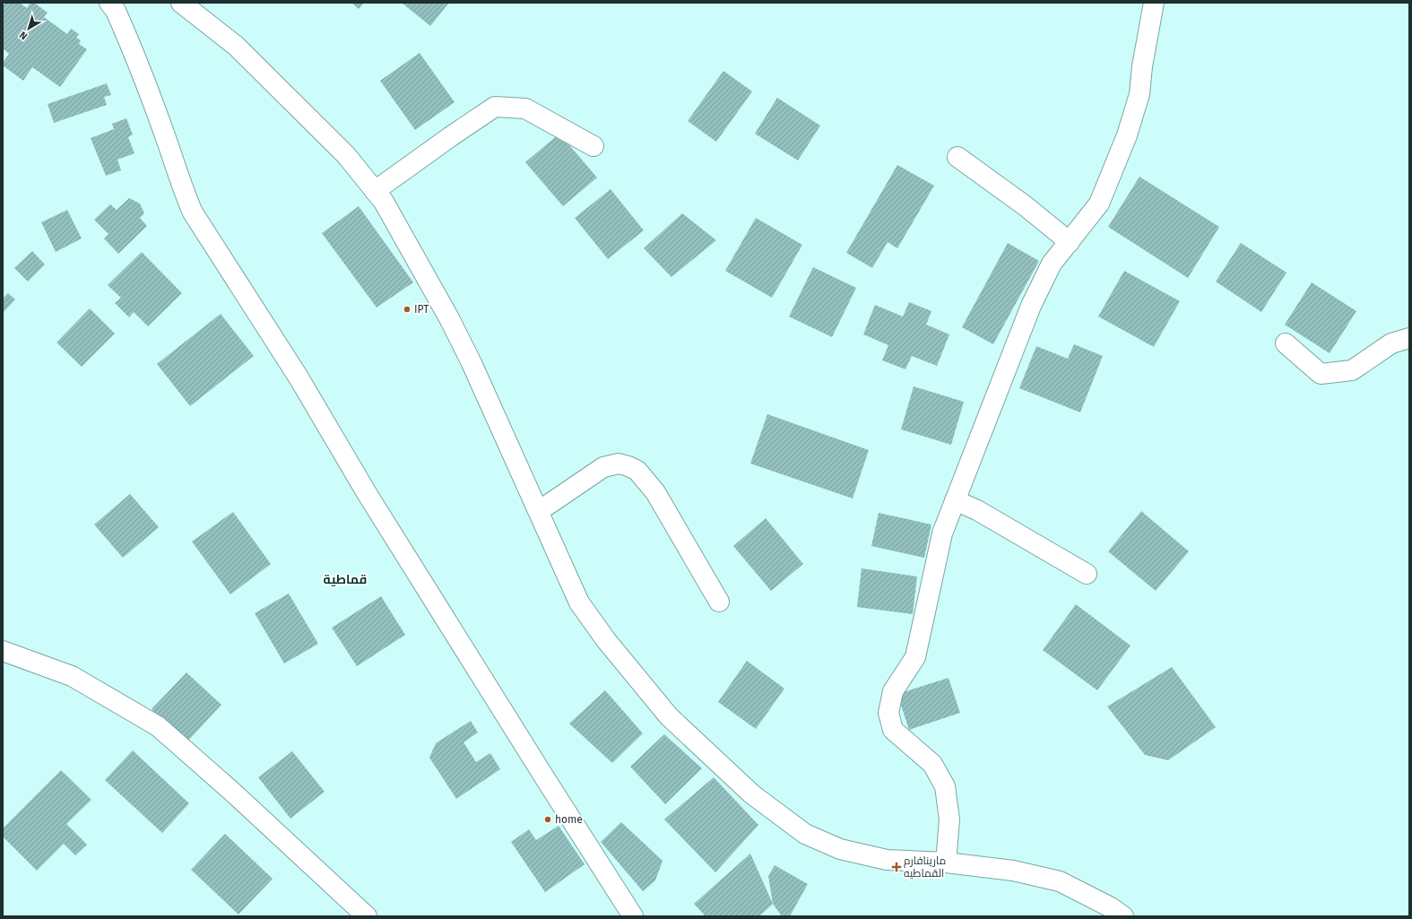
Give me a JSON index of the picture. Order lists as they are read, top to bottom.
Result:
{
  "districts": ["قماطية"],
  "places": {
    "other": ["IPT", "home"],
    "health": ["مارينافارم القماطيه"]
  },
  "north": "bottom left"
}
